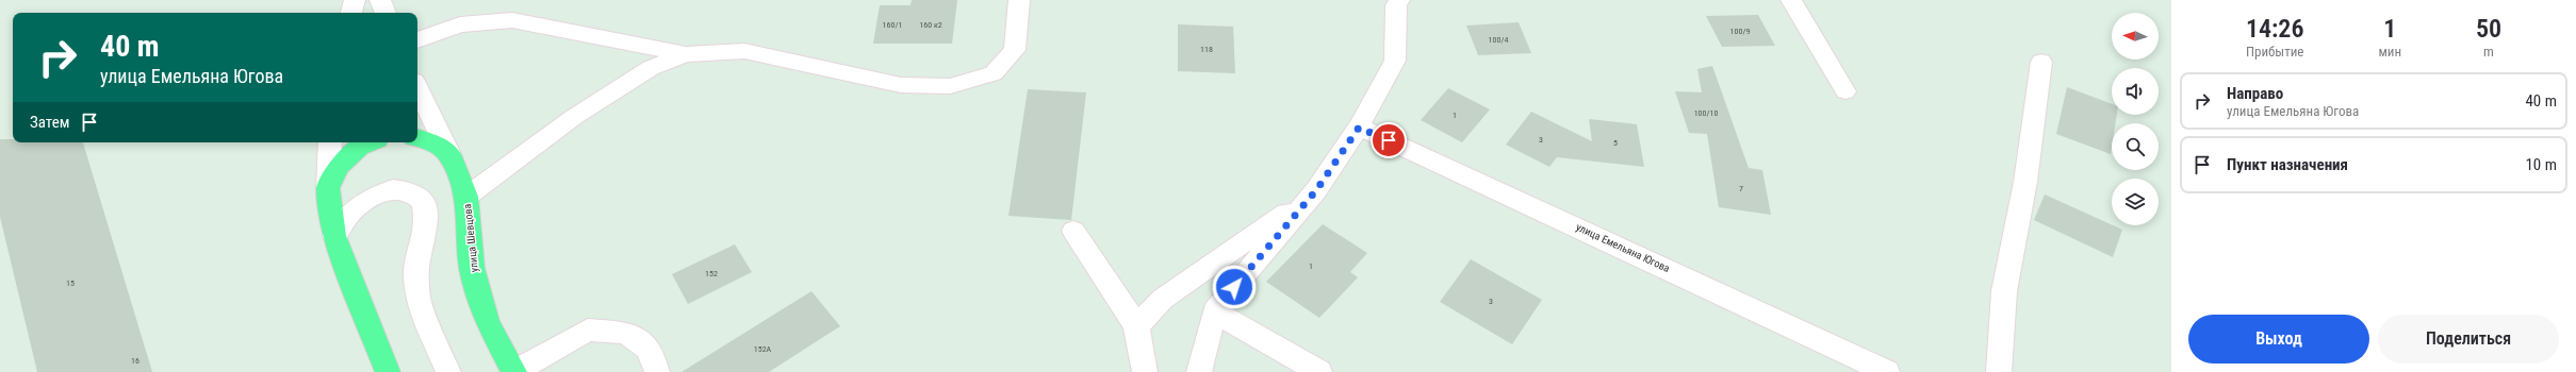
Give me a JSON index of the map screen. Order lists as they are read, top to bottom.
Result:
{
  "streets": {
    "main road": ["улица Шевцова"],
    "street": ["улица Емельяна Югова"]
  },
  "house_numbers": [
    "160/1",
    "160 к2",
    "100/9",
    "100/4",
    "118",
    "100/10",
    "1",
    "3",
    "5",
    "7",
    "1",
    "152",
    "15",
    "3",
    "152А",
    "16"
  ],
  "north": "left",
  "page": {
    "eta": [
      "14:26",
      "Прибытие",
      "1",
      "мин",
      "50",
      "m"
    ],
    "turn": ["40 m", "улица Емельяна Югова"],
    "list": [
      {
        "name": "Направо",
        "note": "улица Емельяна Югова",
        "value": "40 m"
      },
      {
        "name": "Пункт назначения",
        "value": "10 m"
      }
    ],
    "then": "Затем",
    "buttons": ["Выход", "Поделиться"]
  }
}
